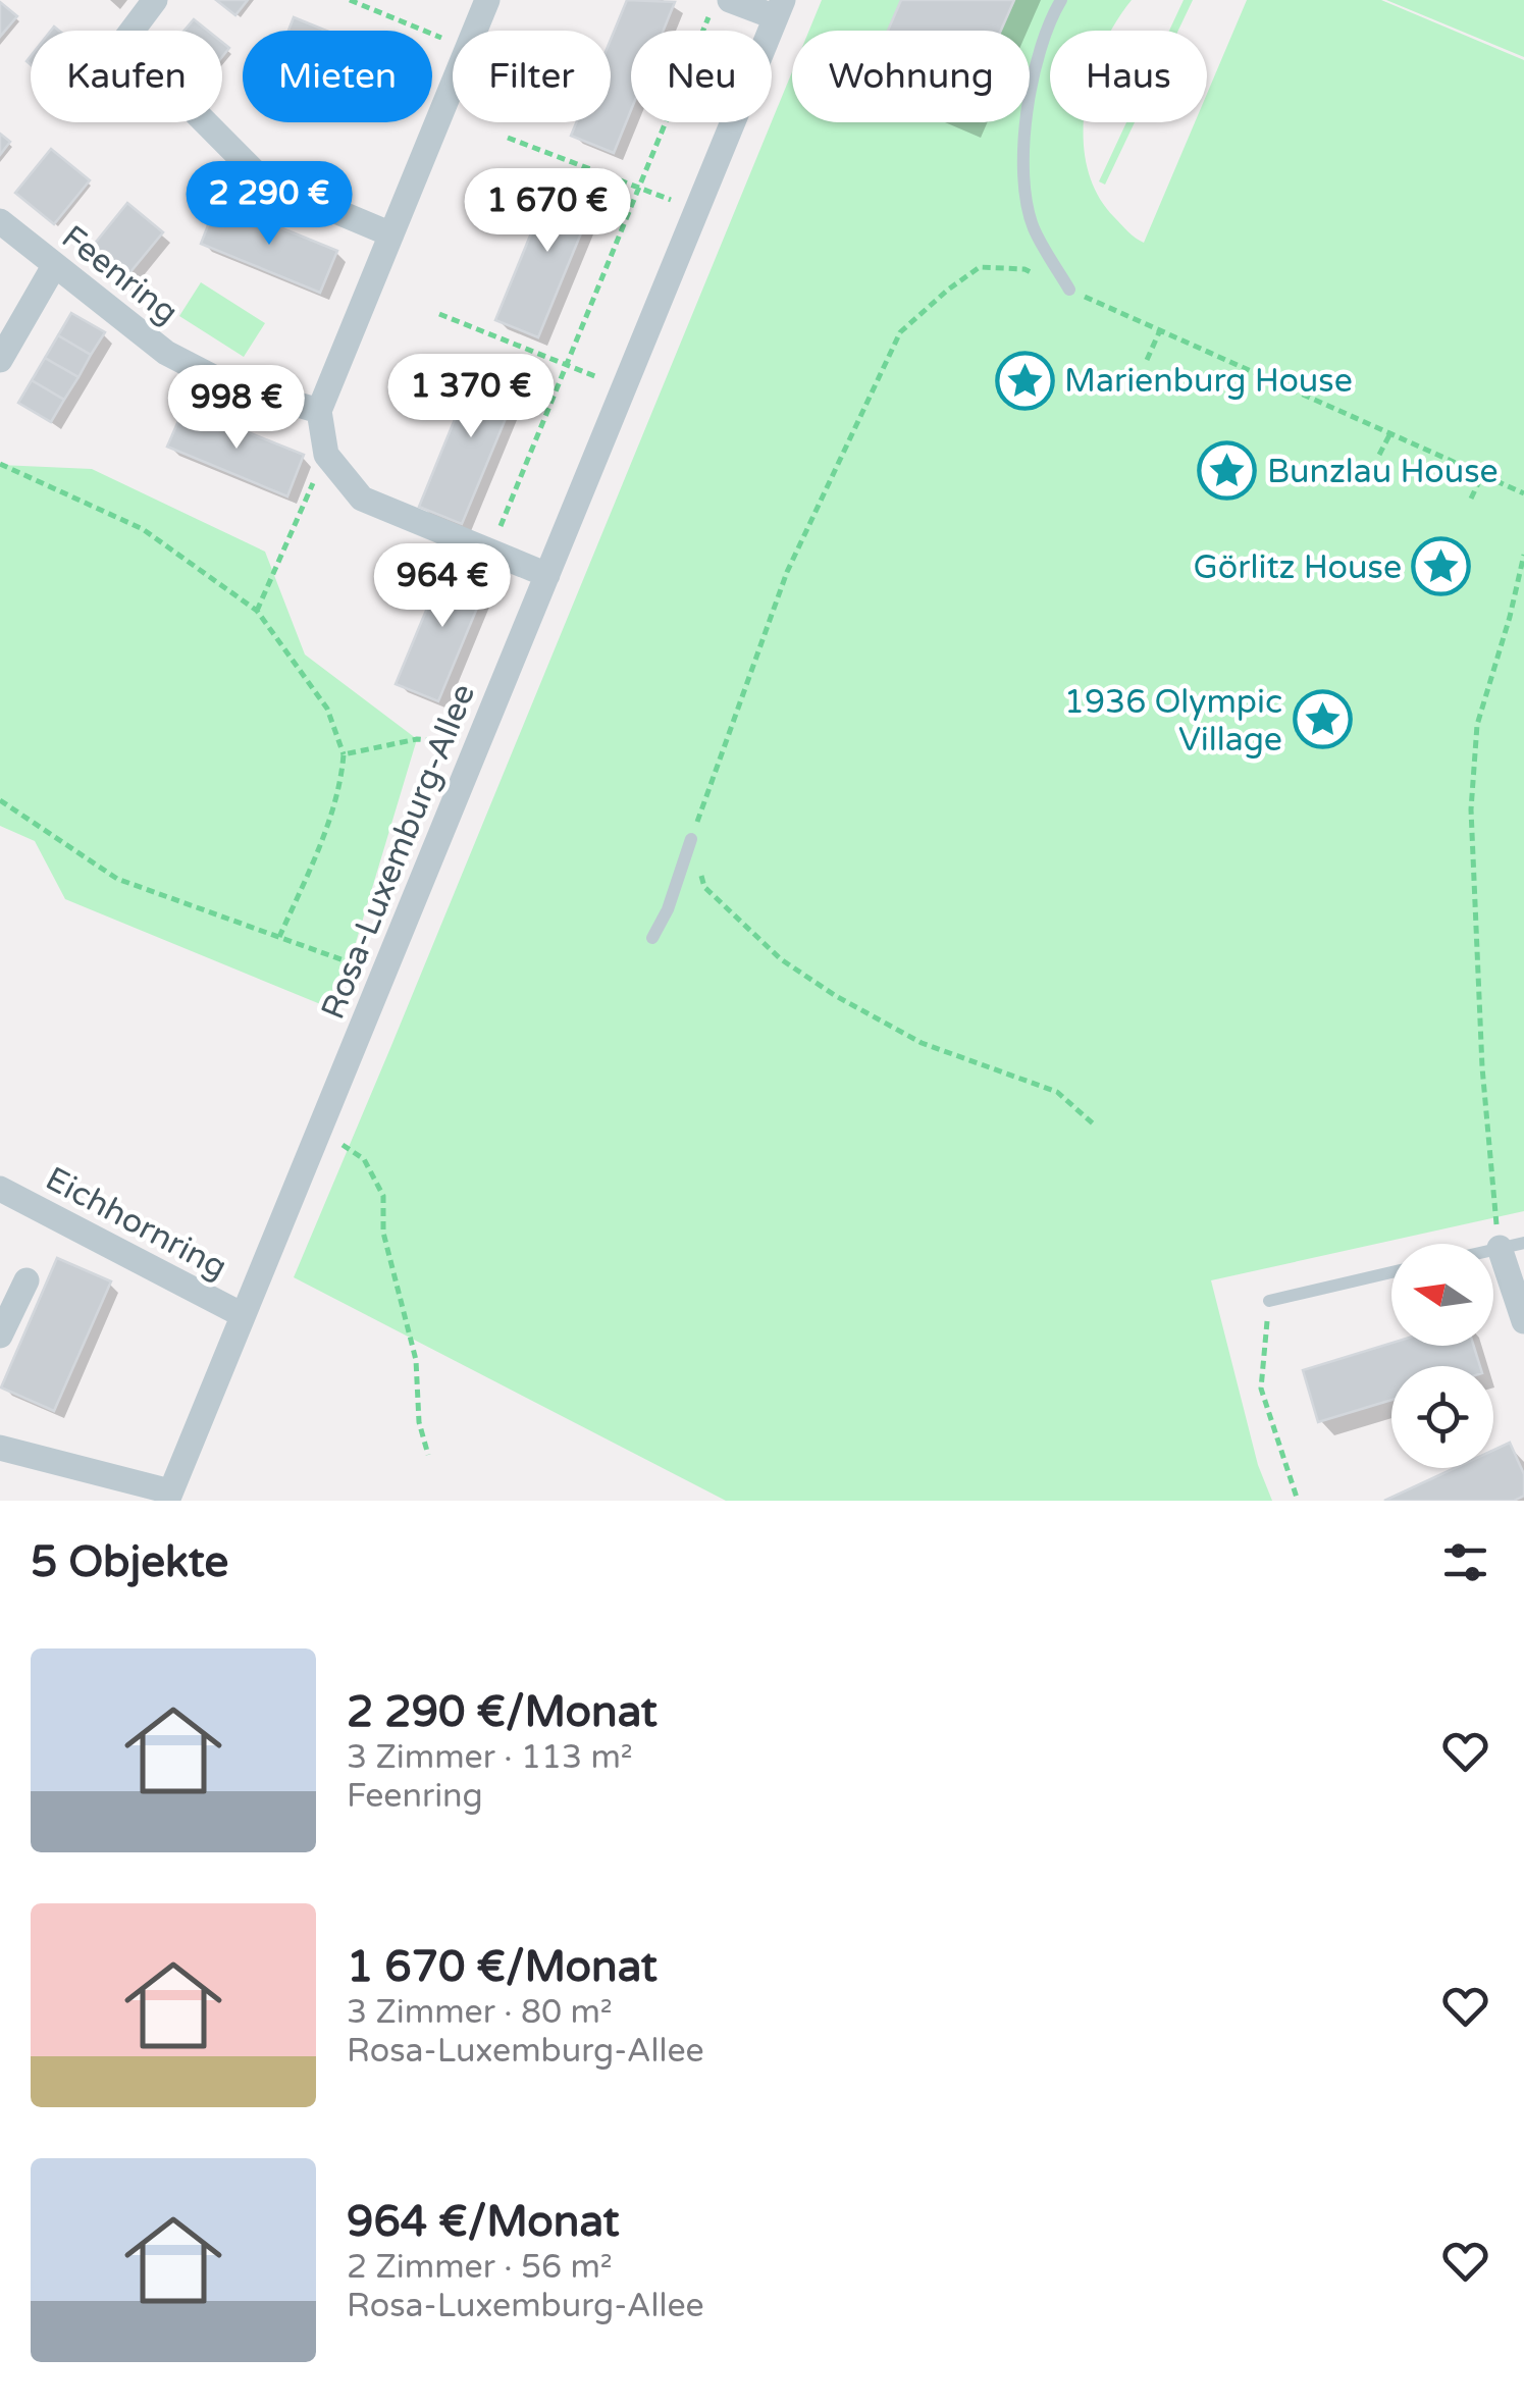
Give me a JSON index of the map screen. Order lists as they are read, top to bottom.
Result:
{
  "streets": {
    "street": ["Feenring", "Rosa-Luxemburg-Allee", "Eichhornring"]
  },
  "crossings": [
    ["Rosa-Luxemburg-Allee", "Eichhornring"]
  ],
  "places": {
    "place": [
      "Marienburg House",
      "Bunzlau House",
      "Görlitz House",
      "1936 Olympic Village"
    ]
  },
  "north": "left",
  "page": {
    "chip": [
      "Kaufen",
      "Mieten",
      "Filter",
      "Neu",
      "Wohnung",
      "Haus"
    ],
    "price": [
      "2 290 €",
      "1 670 €",
      "1 370 €",
      "998 €",
      "964 €"
    ],
    "heading": "5 Objekte",
    "list": [
      {
        "name": "2 290 €/Monat",
        "note": "3 Zimmer · 113 m² · Feenring"
      },
      {
        "name": "1 670 €/Monat",
        "note": "3 Zimmer · 80 m² · Rosa-Luxemburg-Allee"
      },
      {
        "name": "964 €/Monat",
        "note": "2 Zimmer · 56 m² · Rosa-Luxemburg-Allee"
      }
    ]
  }
}
